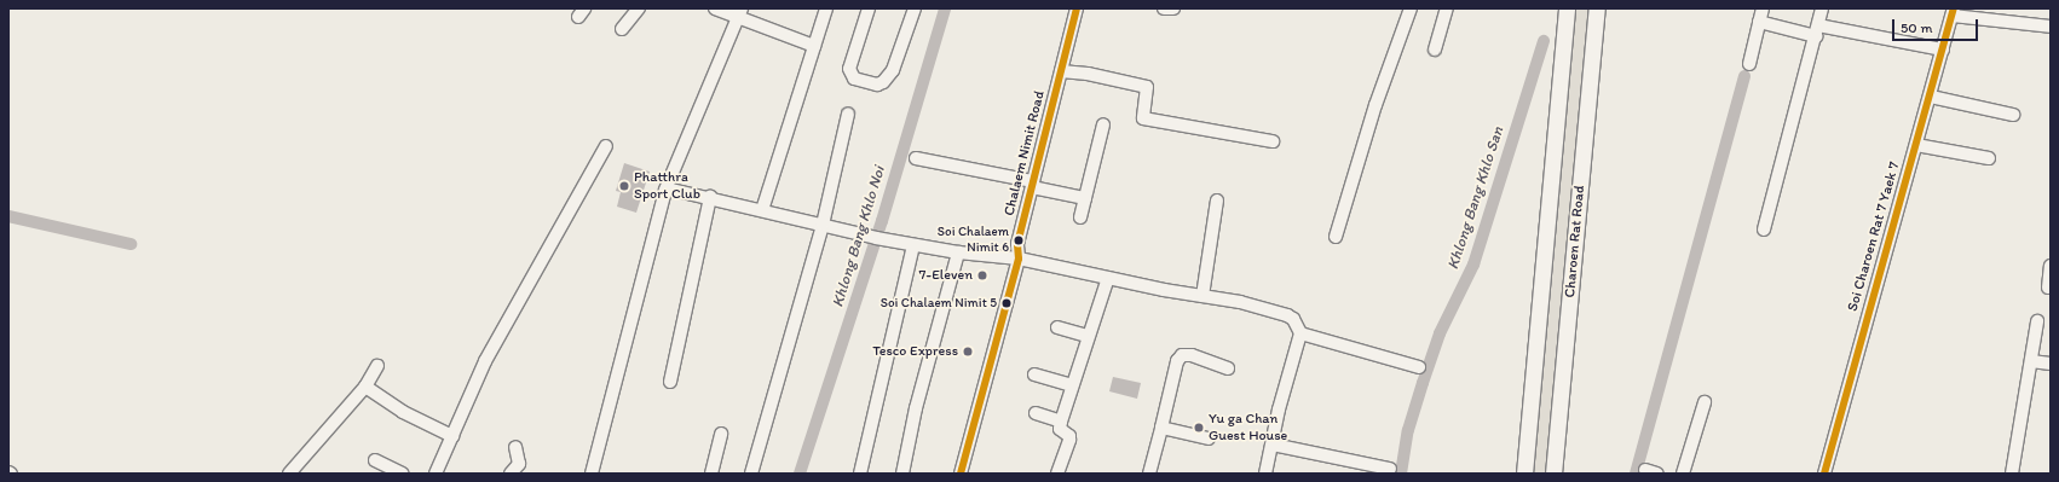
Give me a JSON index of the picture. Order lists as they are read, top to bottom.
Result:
{
  "streets": {
    "main road": ["Charoen Rat Road"],
    "street": ["Chalaem Nimit Road", "Soi Charoen Rat 7 Yaek 7"]
  },
  "water": ["Khlong Bang Khlo San", "Khlong Bang Khlo Noi"],
  "places": [
    "Phatthra Sport Club",
    "Soi Chalaem Nimit 6",
    "7-Eleven",
    "Soi Chalaem Nimit 5",
    "Tesco Express",
    "Yu ga Chan Guest House"
  ],
  "scale_bar": "50 m"
}
